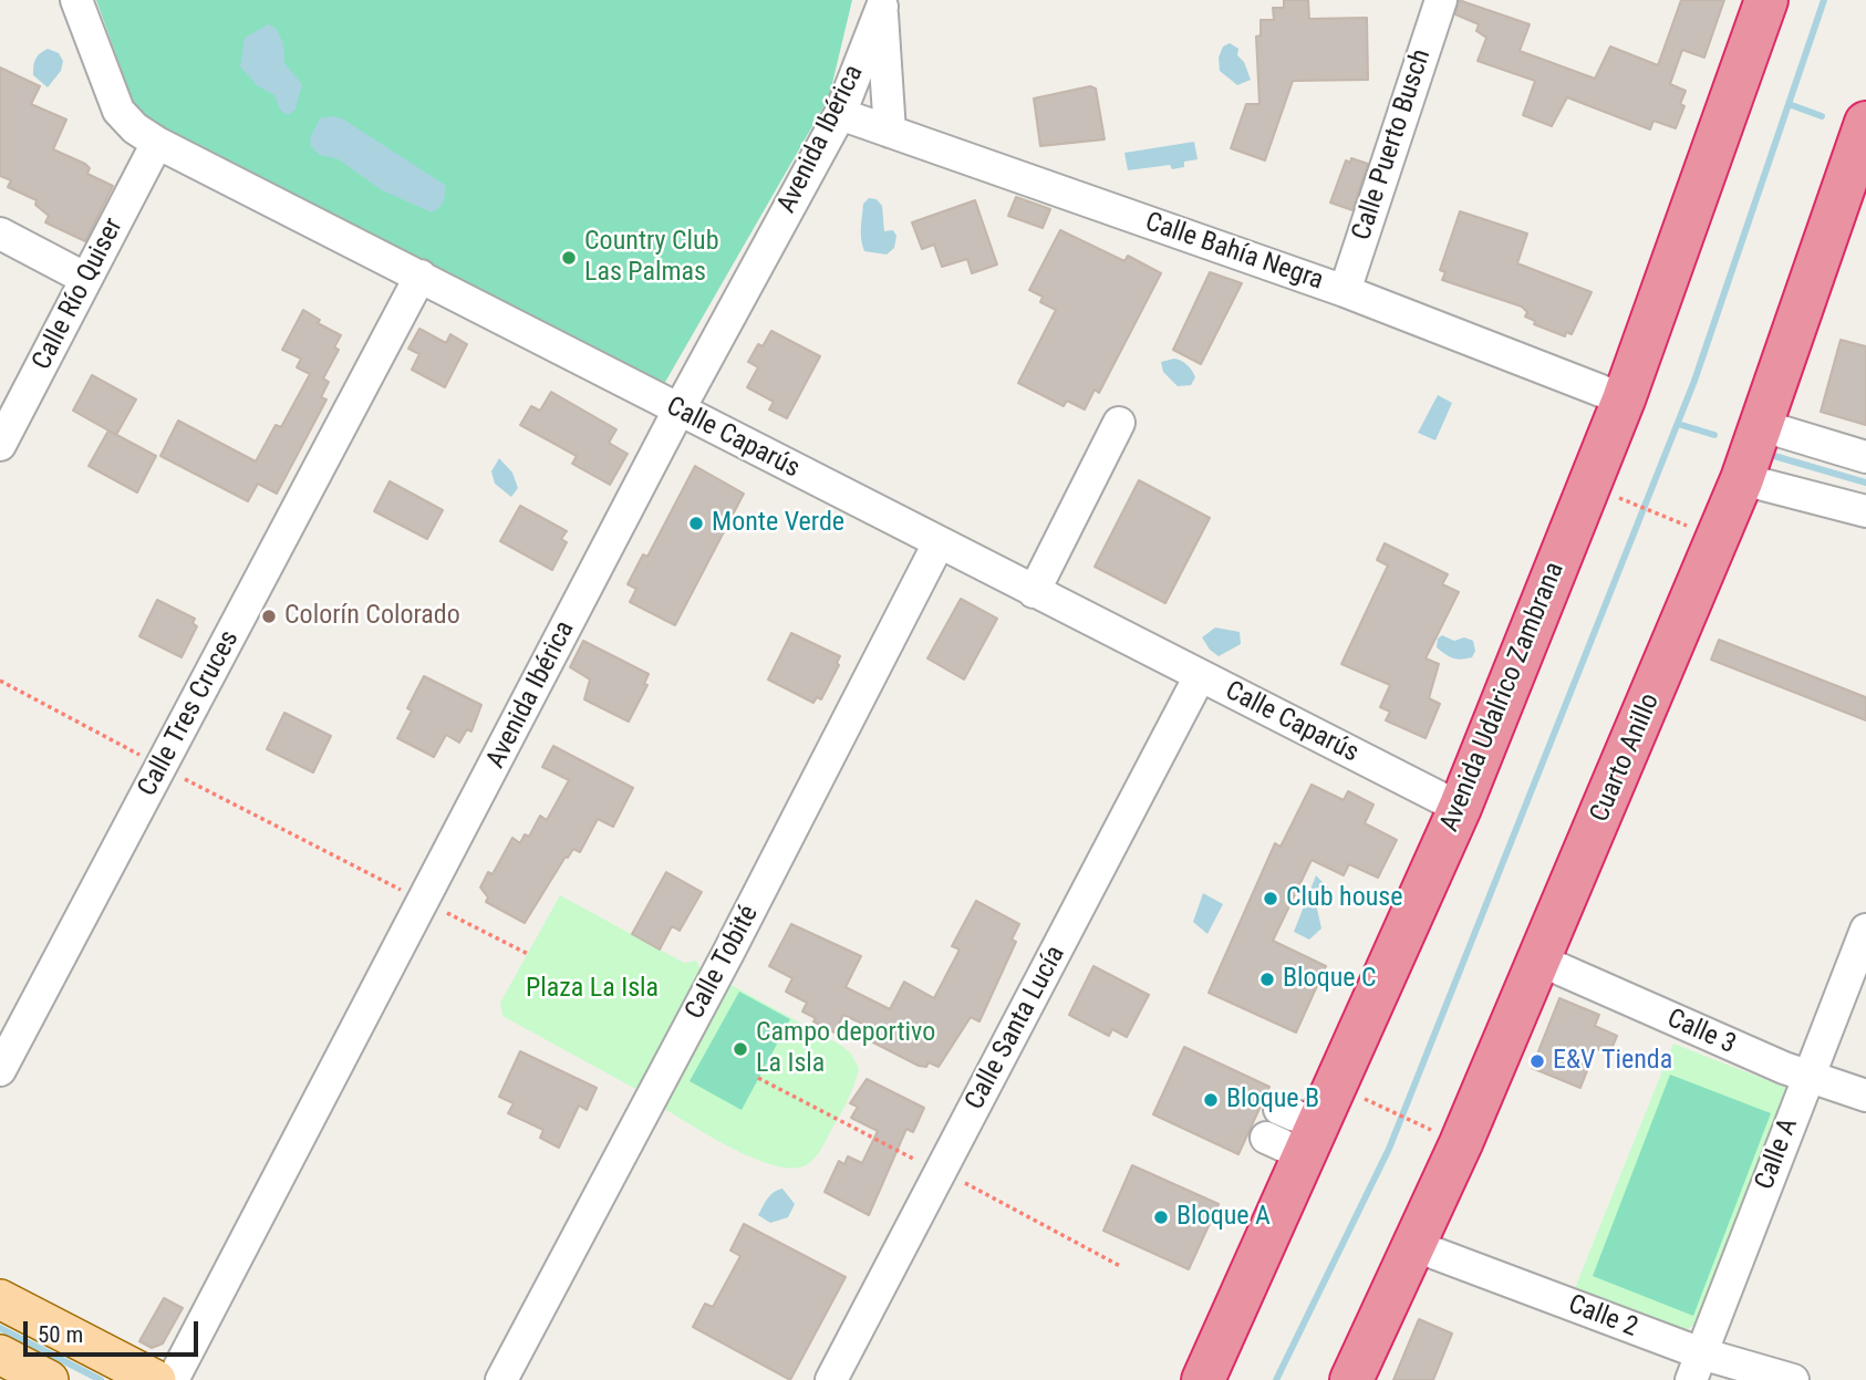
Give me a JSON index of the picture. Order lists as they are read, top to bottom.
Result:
{
  "streets": {
    "highway": ["Avenida Udalrico Zambrana", "Cuarto Anillo"],
    "street": [
      "Avenida Ibérica",
      "Calle Puerto Busch",
      "Calle Bahía Negra",
      "Calle Río Quiser",
      "Calle Caparús",
      "Calle Tres Cruces",
      "Calle Tobité",
      "Calle Santa Lucía",
      "Calle 3",
      "Calle A",
      "Calle 2"
    ]
  },
  "crossings": [
    ["Avenida Ibérica", "Calle Bahía Negra"],
    ["Avenida Ibérica", "Calle Caparús"],
    ["Calle Puerto Busch", "Calle Bahía Negra"],
    ["Calle Bahía Negra", "Avenida Udalrico Zambrana"],
    ["Calle Río Quiser", "Calle Caparús"],
    ["Calle Caparús", "Avenida Udalrico Zambrana"],
    ["Calle Caparús", "Calle Tres Cruces"],
    ["Calle Caparús", "Calle Tobité"],
    ["Calle Caparús", "Calle Santa Lucía"],
    ["Cuarto Anillo", "Calle 3"],
    ["Cuarto Anillo", "Calle 2"],
    ["Calle 3", "Calle A"],
    ["Calle A", "Calle 2"]
  ],
  "parks": ["Plaza La Isla"],
  "places": [
    "Country Club Las Palmas",
    "Monte Verde",
    "Colorín Colorado",
    "Club house",
    "Bloque C",
    "Campo deportivo La Isla",
    "E&V Tienda",
    "Bloque B",
    "Bloque A"
  ],
  "scale_bar": "50 m"
}
